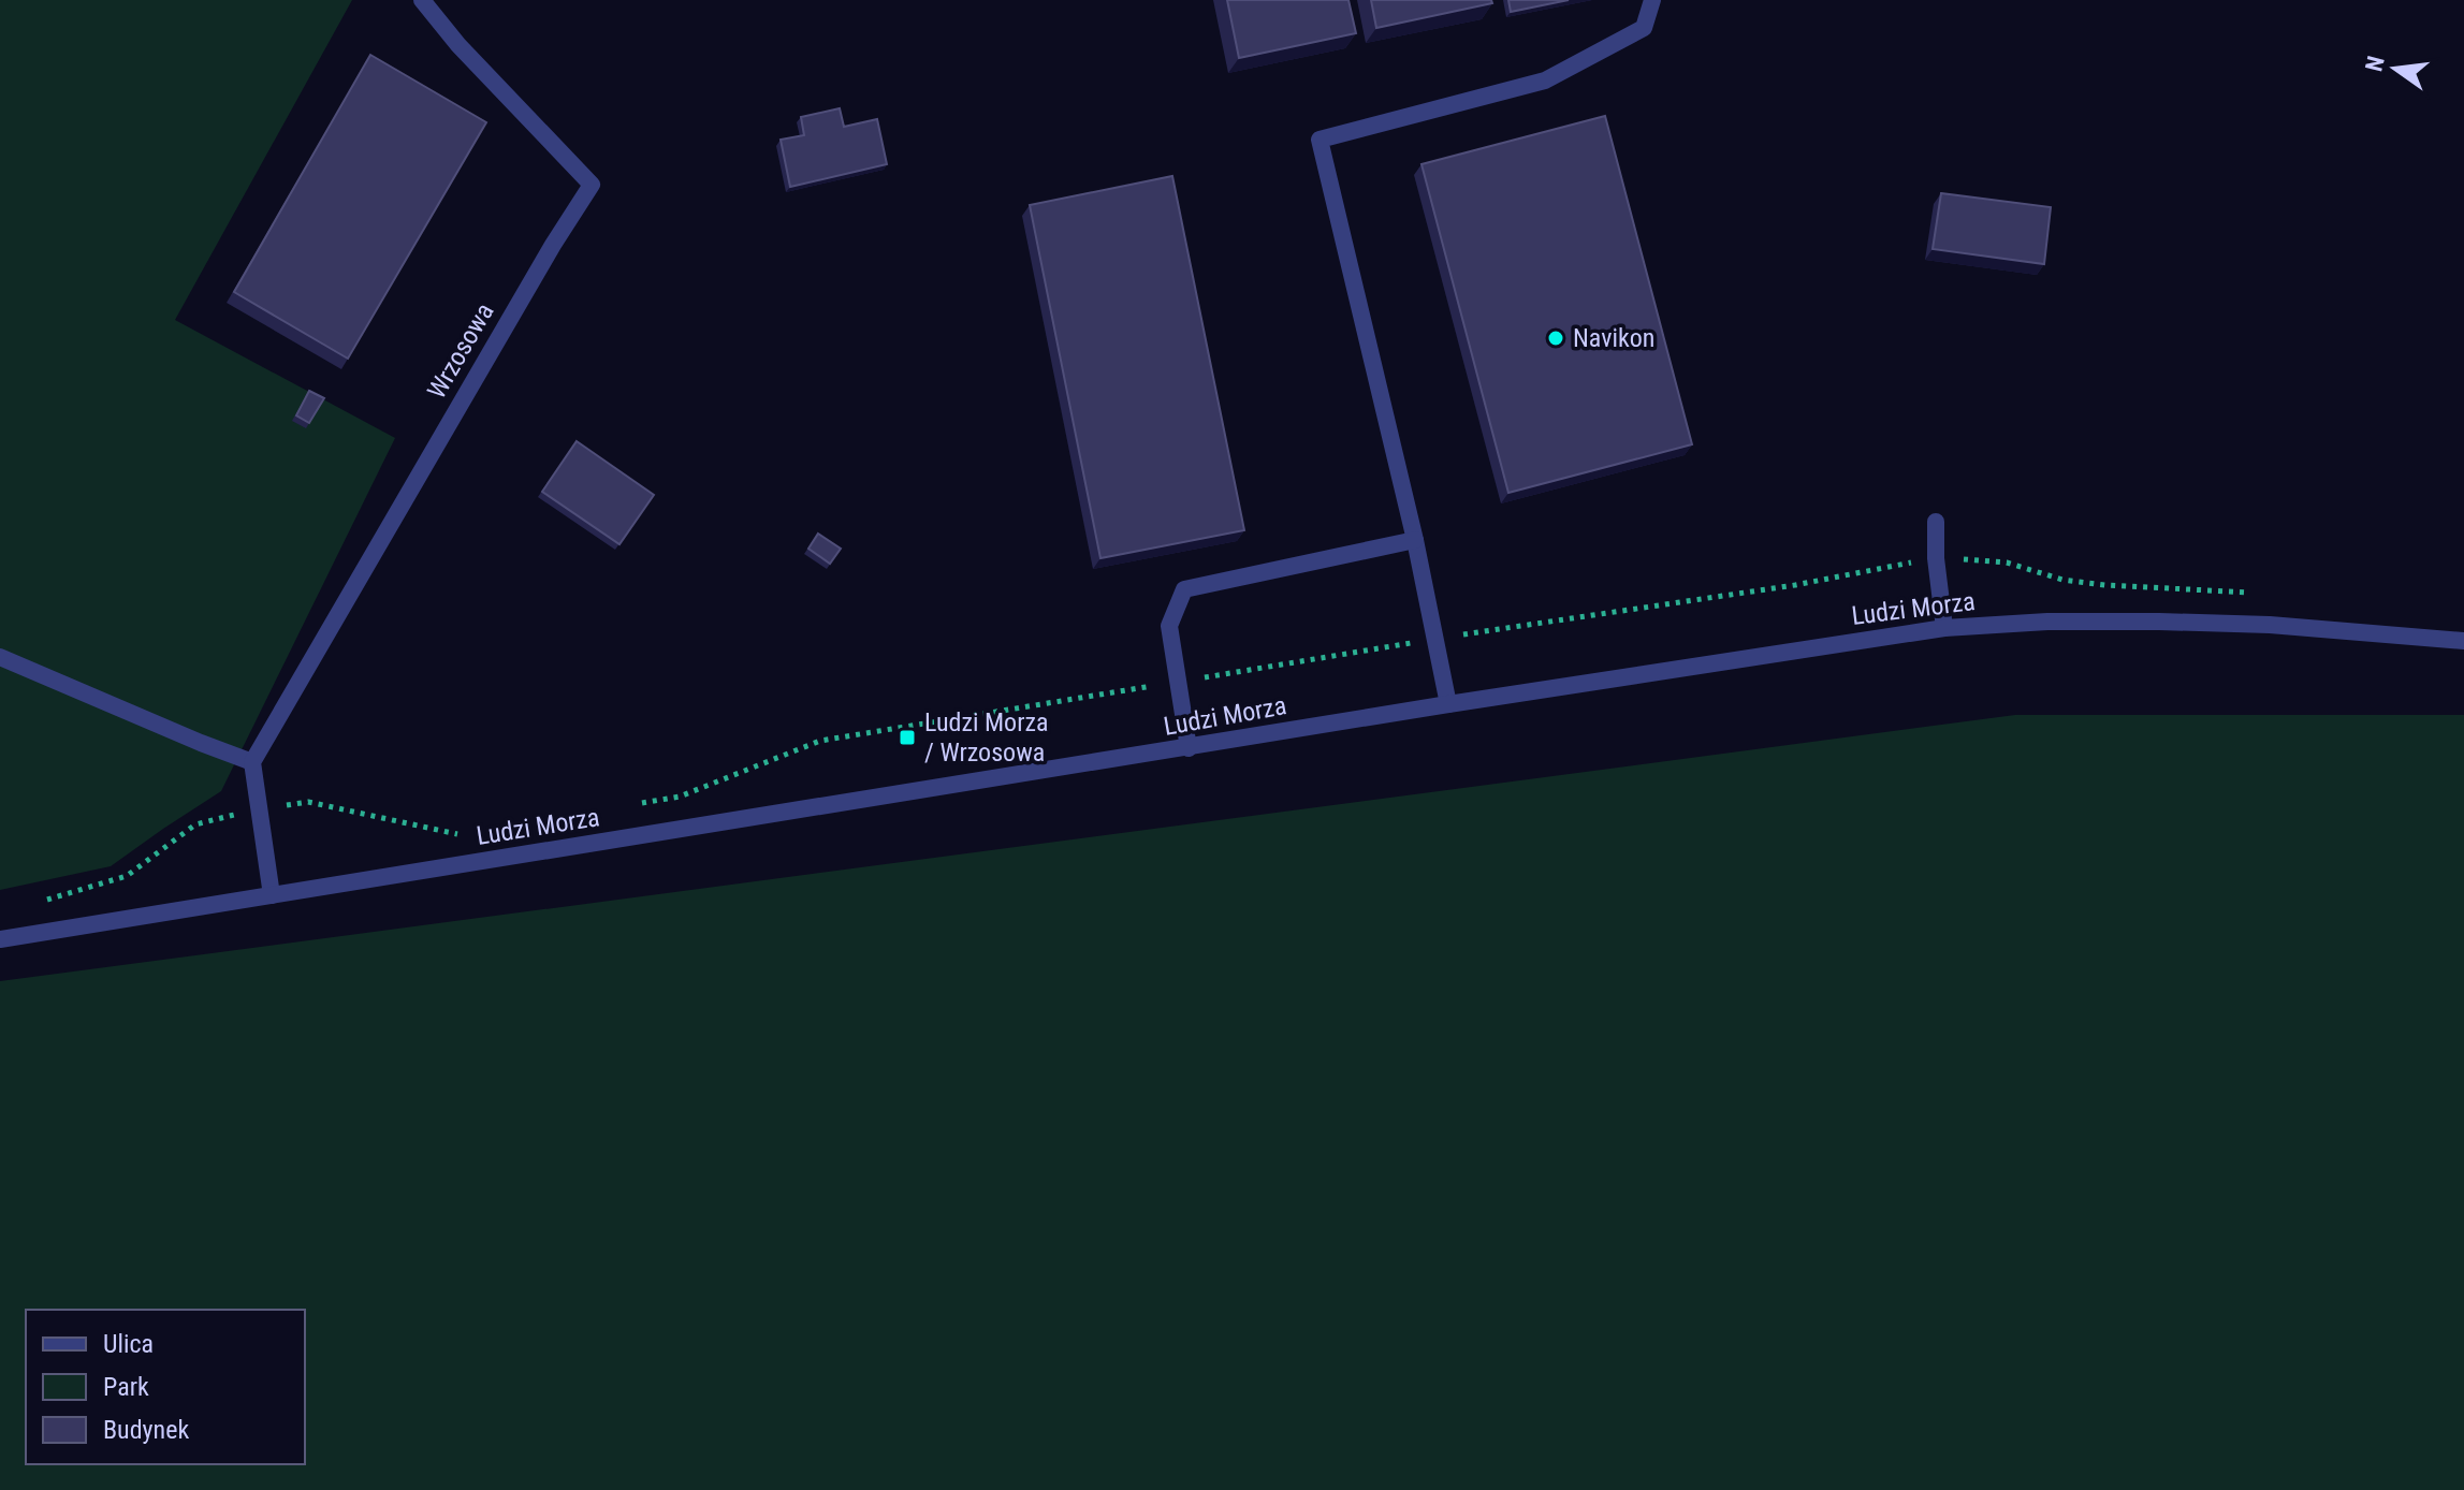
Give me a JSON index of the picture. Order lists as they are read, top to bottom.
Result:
{
  "streets": {
    "street": ["Wrzosowa", "Ludzi Morza"]
  },
  "places": {
    "other": ["Navikon"],
    "transit": ["Ludzi Morza / Wrzosowa"]
  },
  "legend": ["Ulica", "Park", "Budynek"],
  "north": "left"
}
